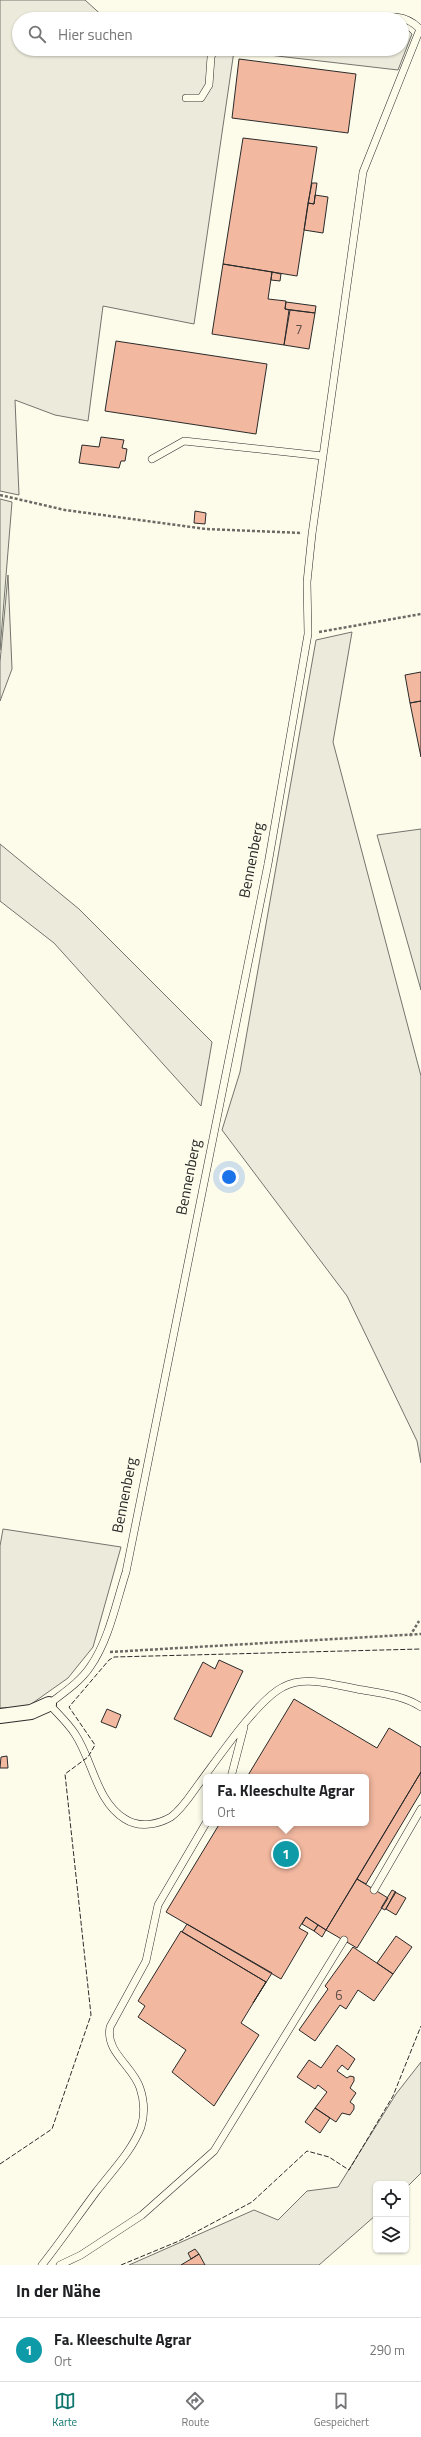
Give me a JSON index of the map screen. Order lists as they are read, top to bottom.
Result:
{
  "streets": {
    "street": ["Bennenberg"]
  },
  "house_numbers": ["7", "6"],
  "page": {
    "search": "Hier suchen",
    "popup": ["Fa. Kleeschulte Agrar", "Ort"],
    "pins": "1",
    "heading": "In der Nähe",
    "list": [
      {
        "mark": "1",
        "name": "Fa. Kleeschulte Agrar",
        "note": "Ort",
        "value": "290 m"
      }
    ],
    "nav": ["Karte", "Route", "Gespeichert"]
  }
}
